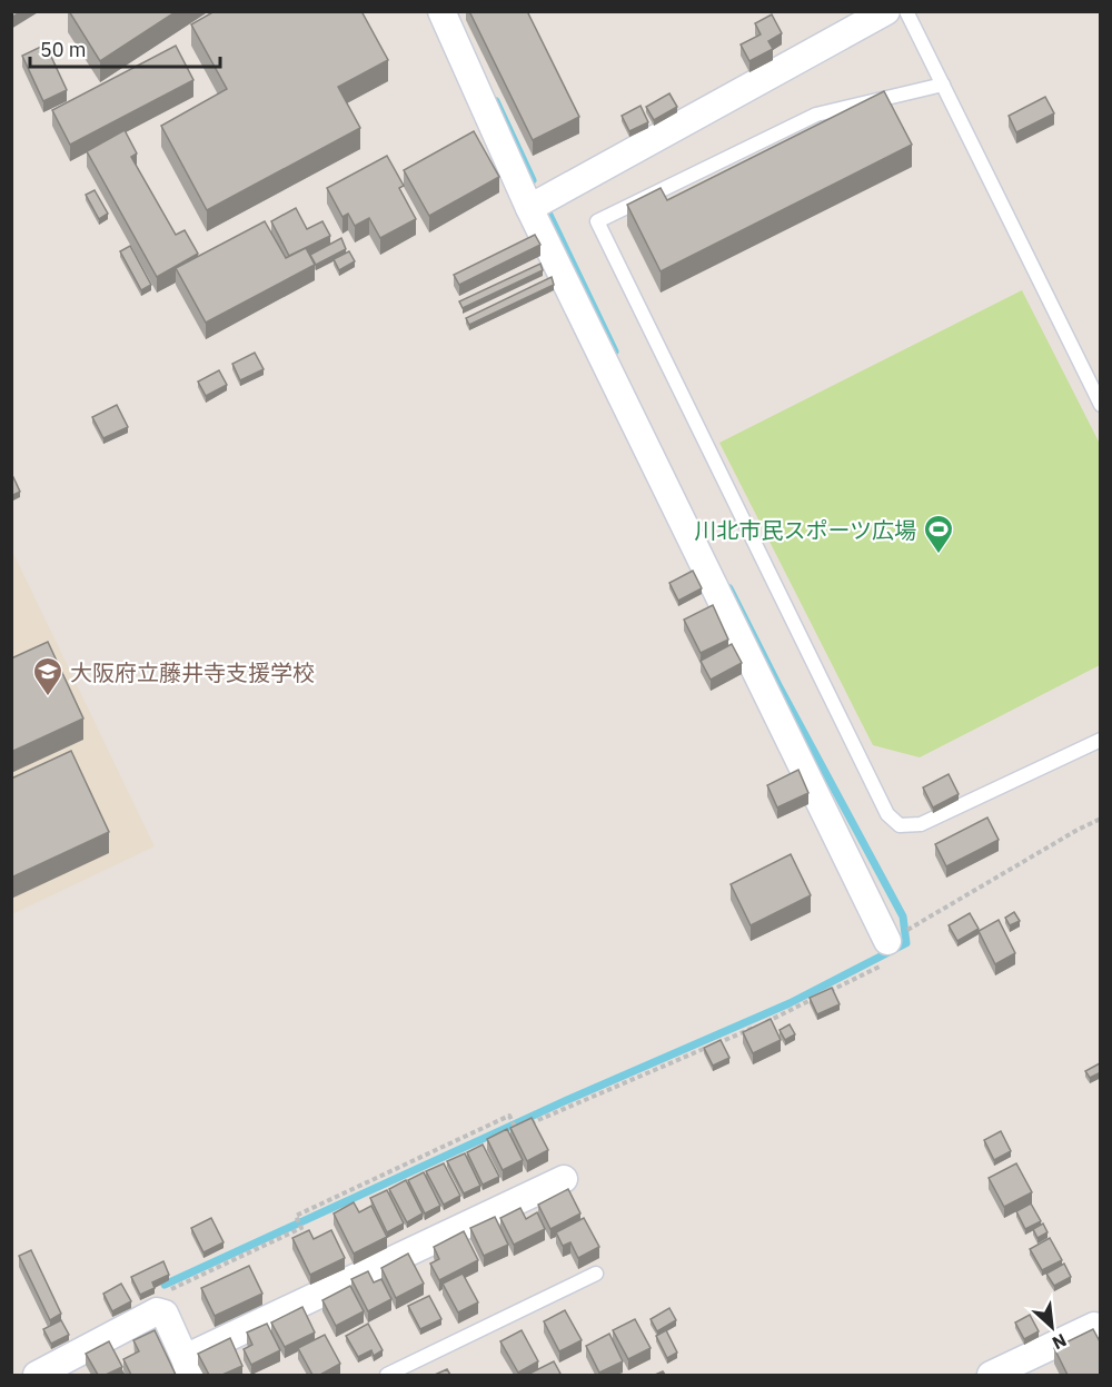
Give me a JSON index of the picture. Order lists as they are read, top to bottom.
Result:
{
  "places": {
    "sports": ["川北市民スポーツ広場"],
    "school or university": ["大阪府立藤井寺支援学校"]
  },
  "scale_bar": "50 m",
  "north": "bottom right"
}
